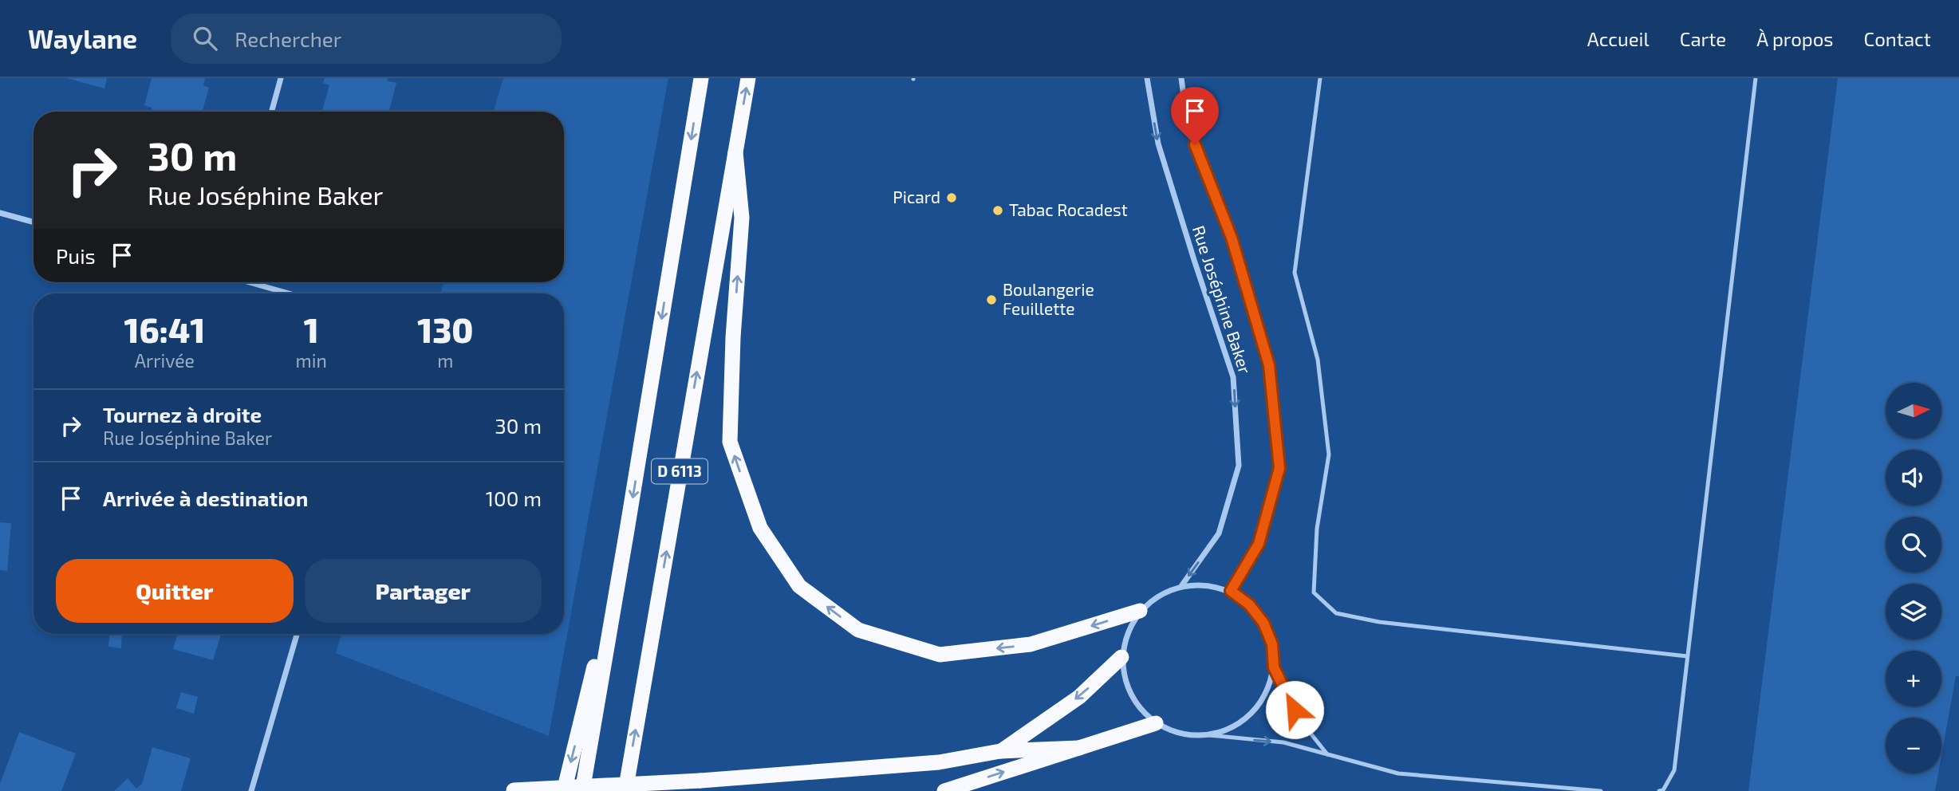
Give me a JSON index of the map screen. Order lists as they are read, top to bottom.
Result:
{
  "streets": {
    "highway": ["D 6113"],
    "street": ["Rue Joséphine Baker"]
  },
  "places": ["Picard", "Tabac Rocadest", "Boulangerie Feuillette"],
  "north": "right",
  "page": {
    "header": "Waylane",
    "search": "Rechercher",
    "nav": [
      "Accueil",
      "Carte",
      "À propos",
      "Contact"
    ],
    "turn": ["30 m", "Rue Joséphine Baker"],
    "then": "Puis",
    "eta": [
      "16:41",
      "Arrivée",
      "1",
      "min",
      "130",
      "m"
    ],
    "map_buttons": ["+", "−"],
    "list": [
      {
        "name": "Tournez à droite",
        "note": "Rue Joséphine Baker",
        "value": "30 m"
      },
      {
        "name": "Arrivée à destination",
        "value": "100 m"
      }
    ],
    "buttons": ["Quitter", "Partager"]
  }
}
